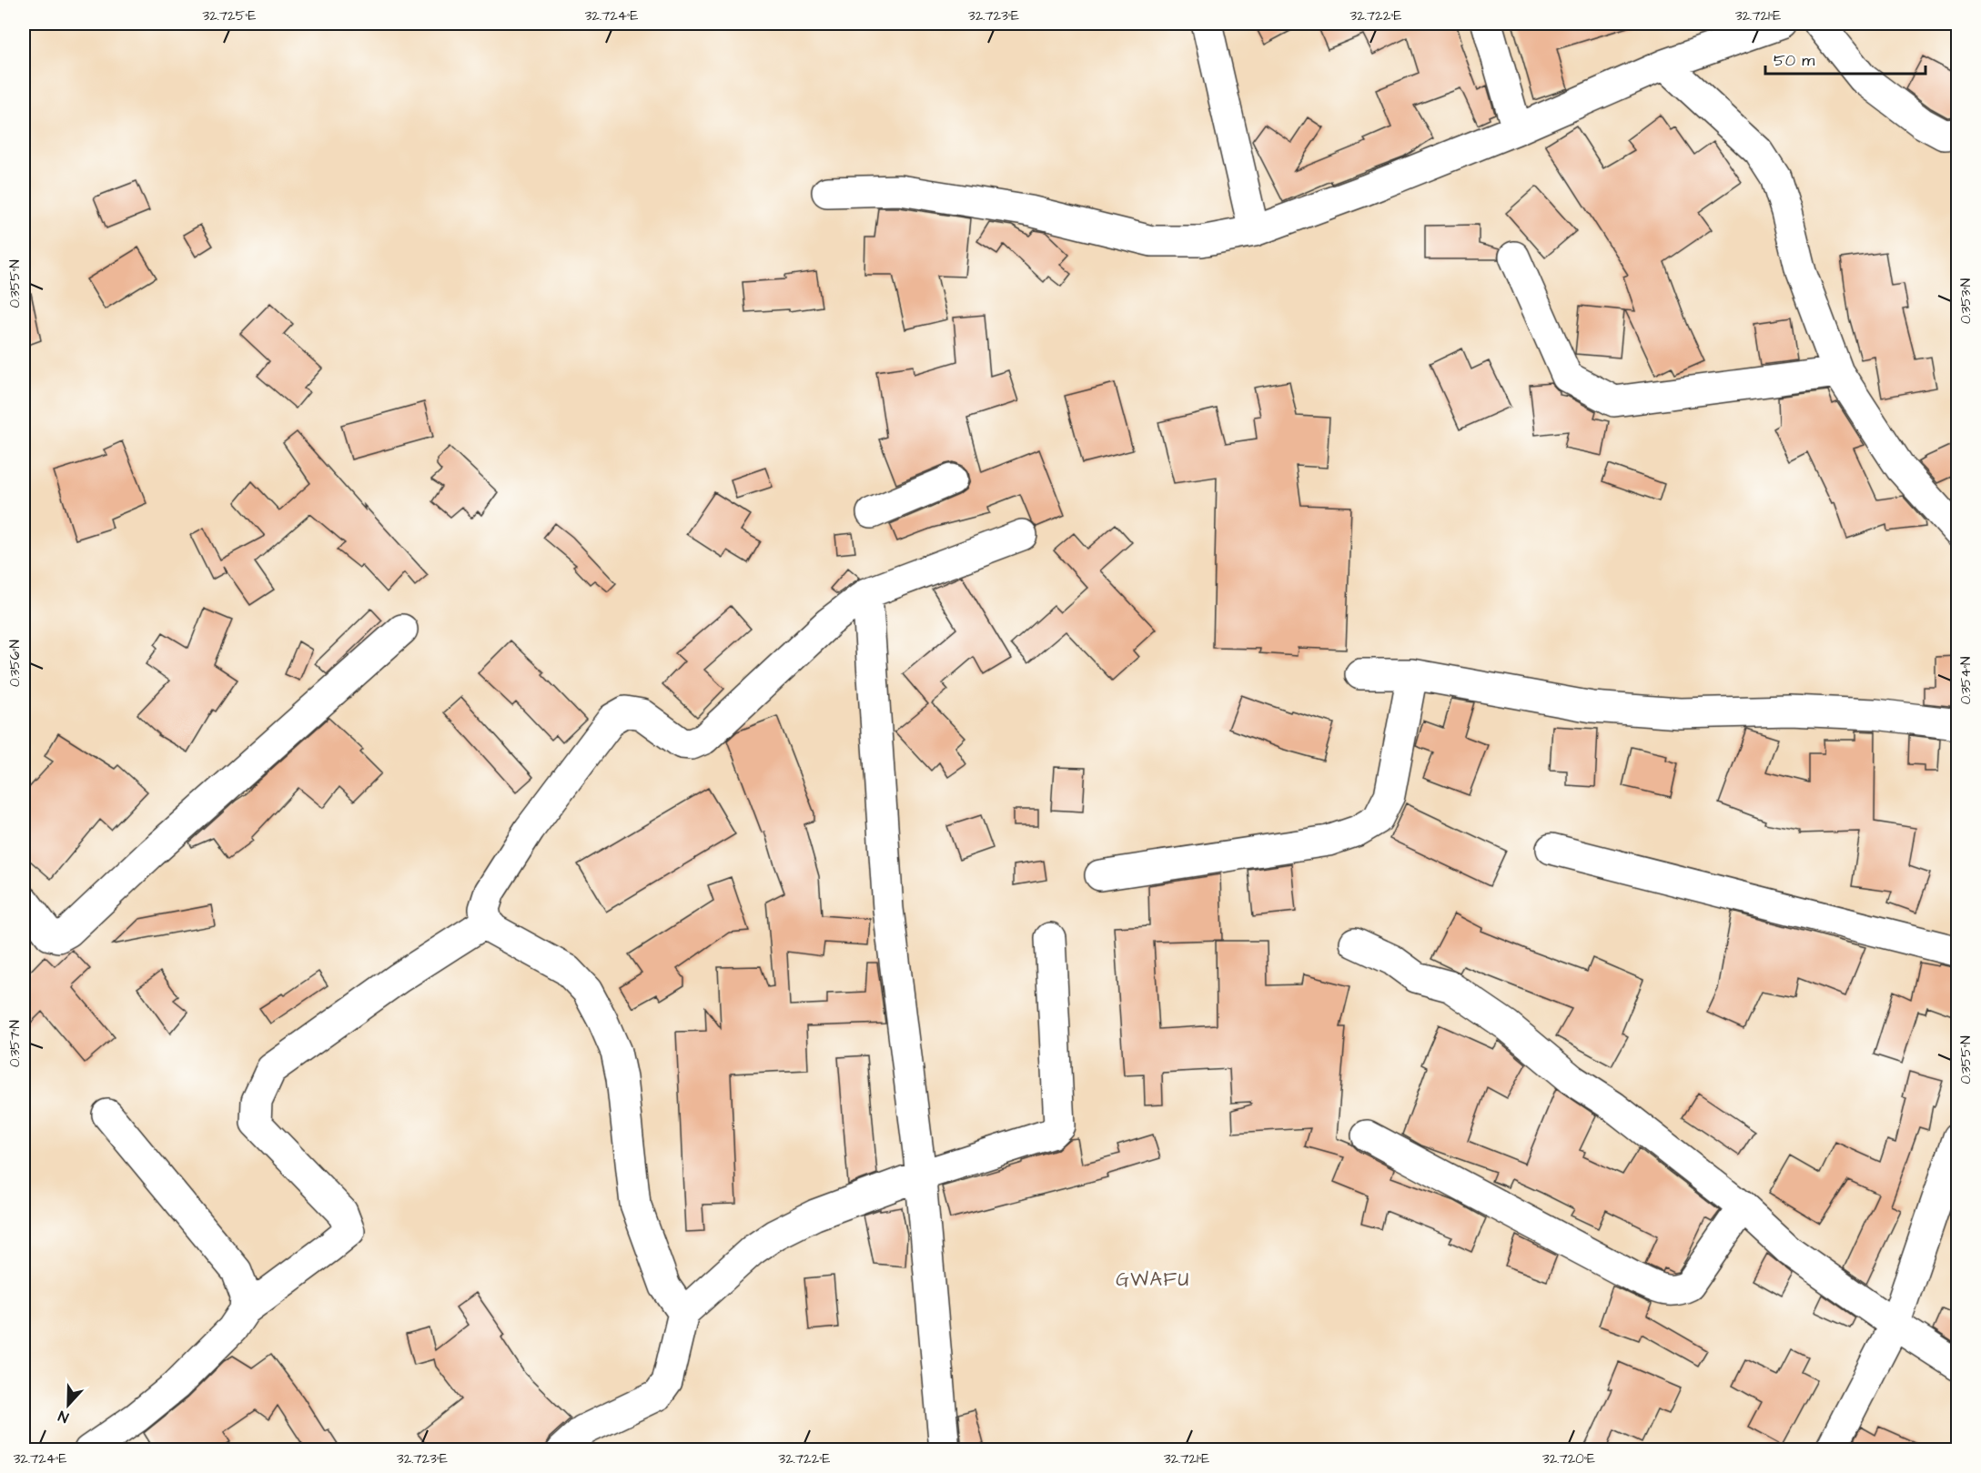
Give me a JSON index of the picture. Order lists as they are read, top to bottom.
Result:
{
  "districts": ["GWAFU"],
  "scale_bar": "50 m",
  "north": "bottom",
  "coordinates": [
    "32.725°E",
    "32.724°E",
    "32.723°E",
    "32.722°E",
    "32.721°E",
    "0.355°N",
    "0.353°N",
    "0.356°N",
    "0.354°N",
    "0.357°N",
    "32.720°E"
  ]
}
